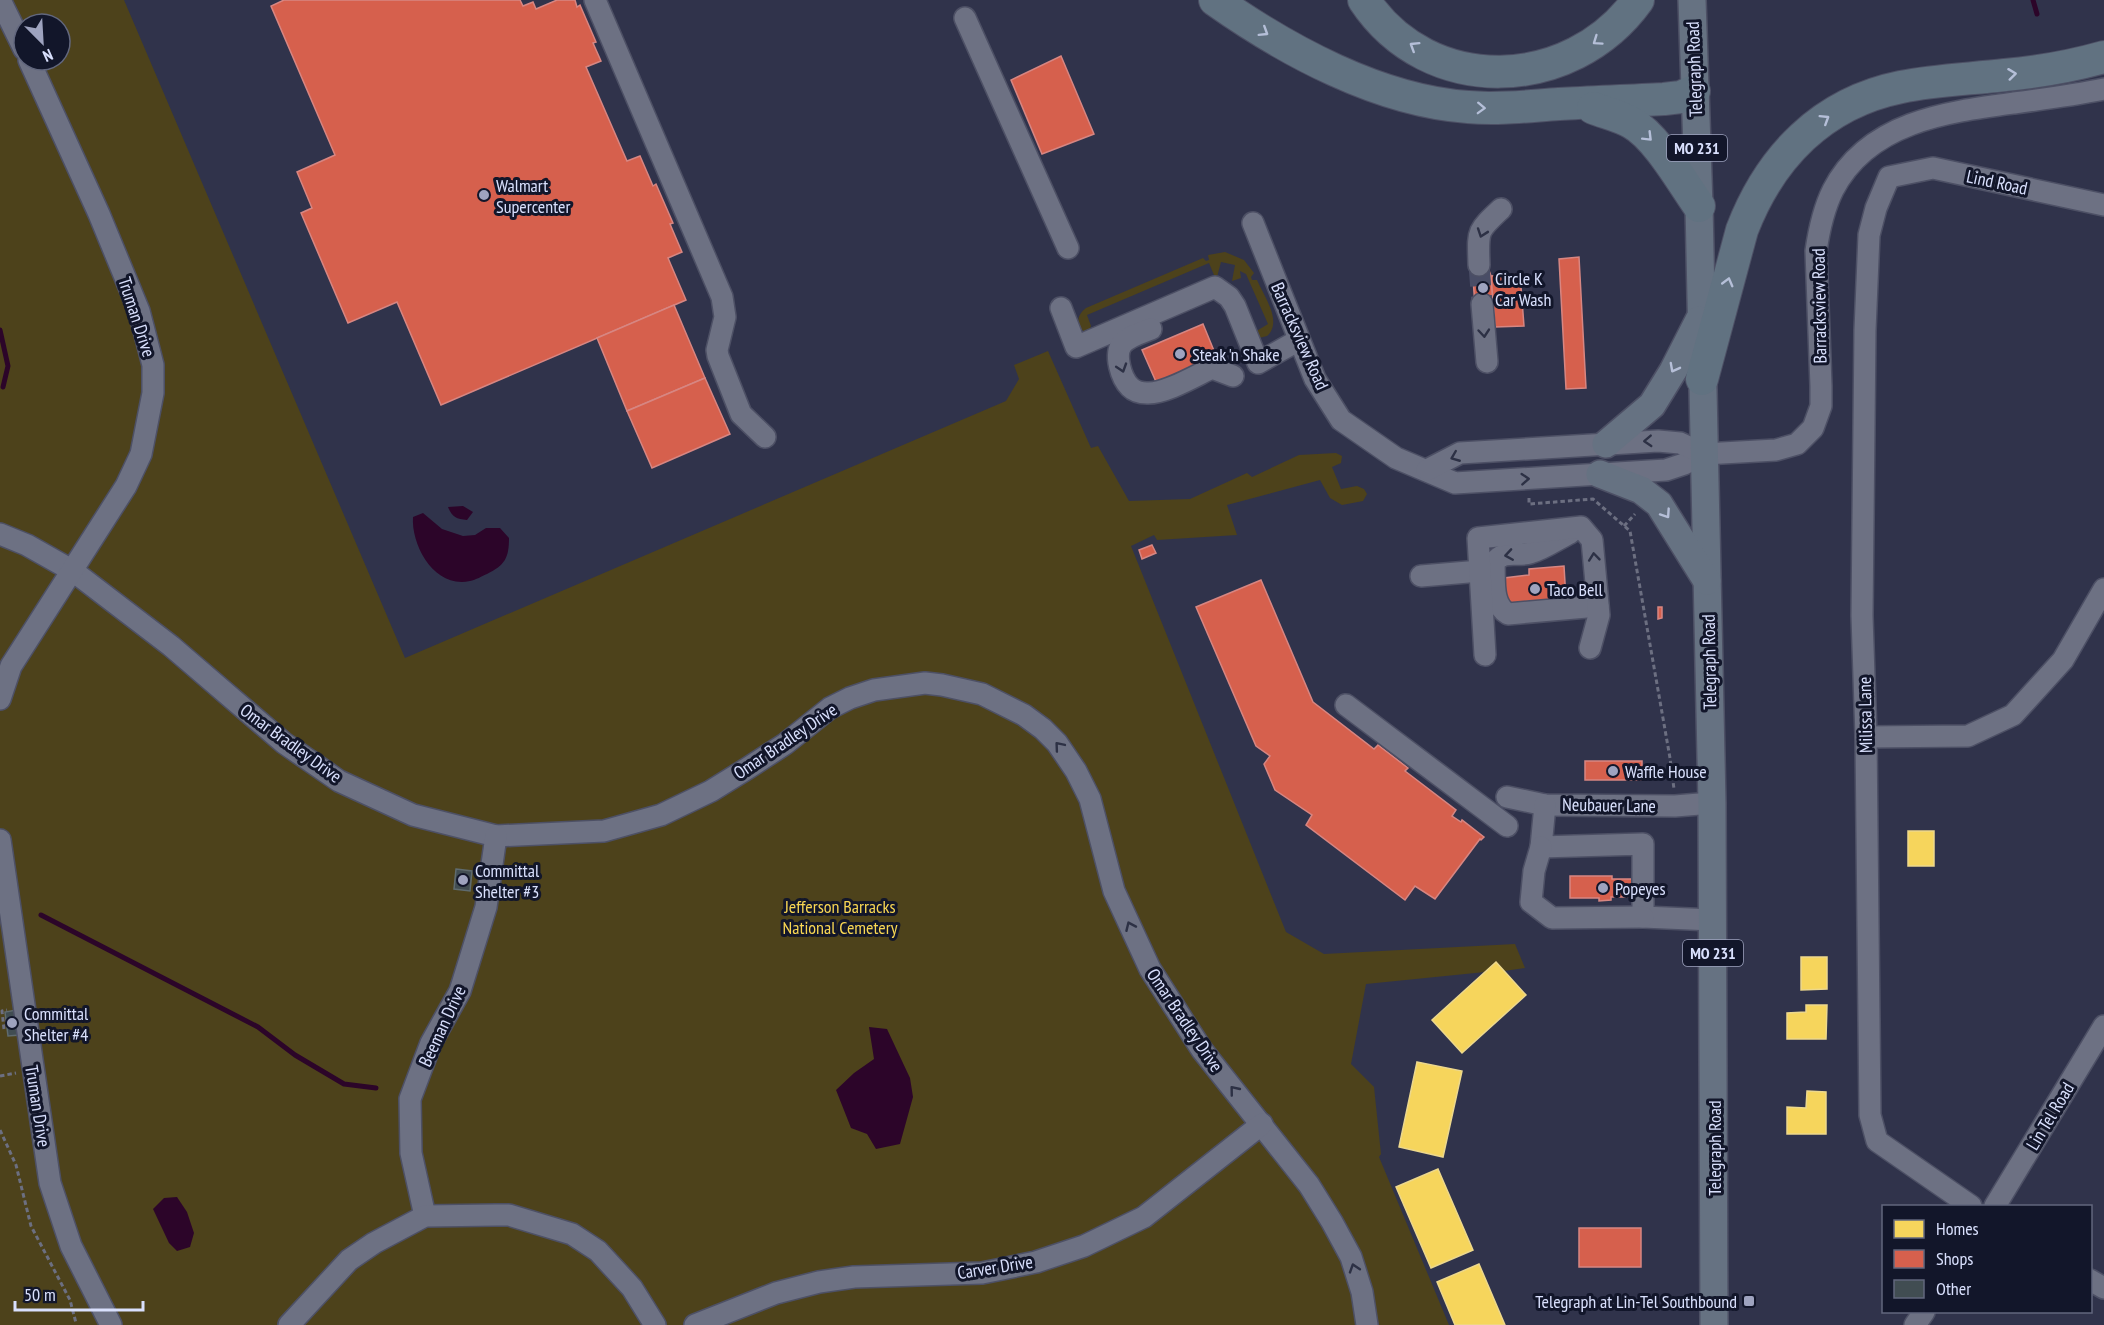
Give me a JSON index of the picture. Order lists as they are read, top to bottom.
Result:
{
  "streets": {
    "main road": ["Telegraph Road", "MO 231"],
    "street": [
      "Lind Road",
      "Barracksview Road",
      "Truman Drive",
      "Milissa Lane",
      "Omar Bradley Drive",
      "Neubauer Lane",
      "Beeman Drive",
      "Lin Tel Road",
      "Carver Drive"
    ]
  },
  "crossings": [
    ["Telegraph Road", "Barracksview Road"],
    ["Telegraph Road", "Neubauer Lane"],
    ["Lind Road", "Milissa Lane"],
    ["Truman Drive", "Omar Bradley Drive"],
    ["Omar Bradley Drive", "Beeman Drive"],
    ["Omar Bradley Drive", "Carver Drive"]
  ],
  "parks": ["Jefferson Barracks National Cemetery"],
  "places": {
    "other": [
      "Walmart Supercenter",
      "Circle K Car Wash",
      "Steak 'n Shake",
      "Taco Bell",
      "Waffle House",
      "Committal Shelter #3",
      "Popeyes",
      "Committal Shelter #4"
    ],
    "transit": ["Telegraph at Lin-Tel Southbound"]
  },
  "legend": ["Homes", "Shops", "Other"],
  "scale_bar": "50 m",
  "north": "bottom right"
}
